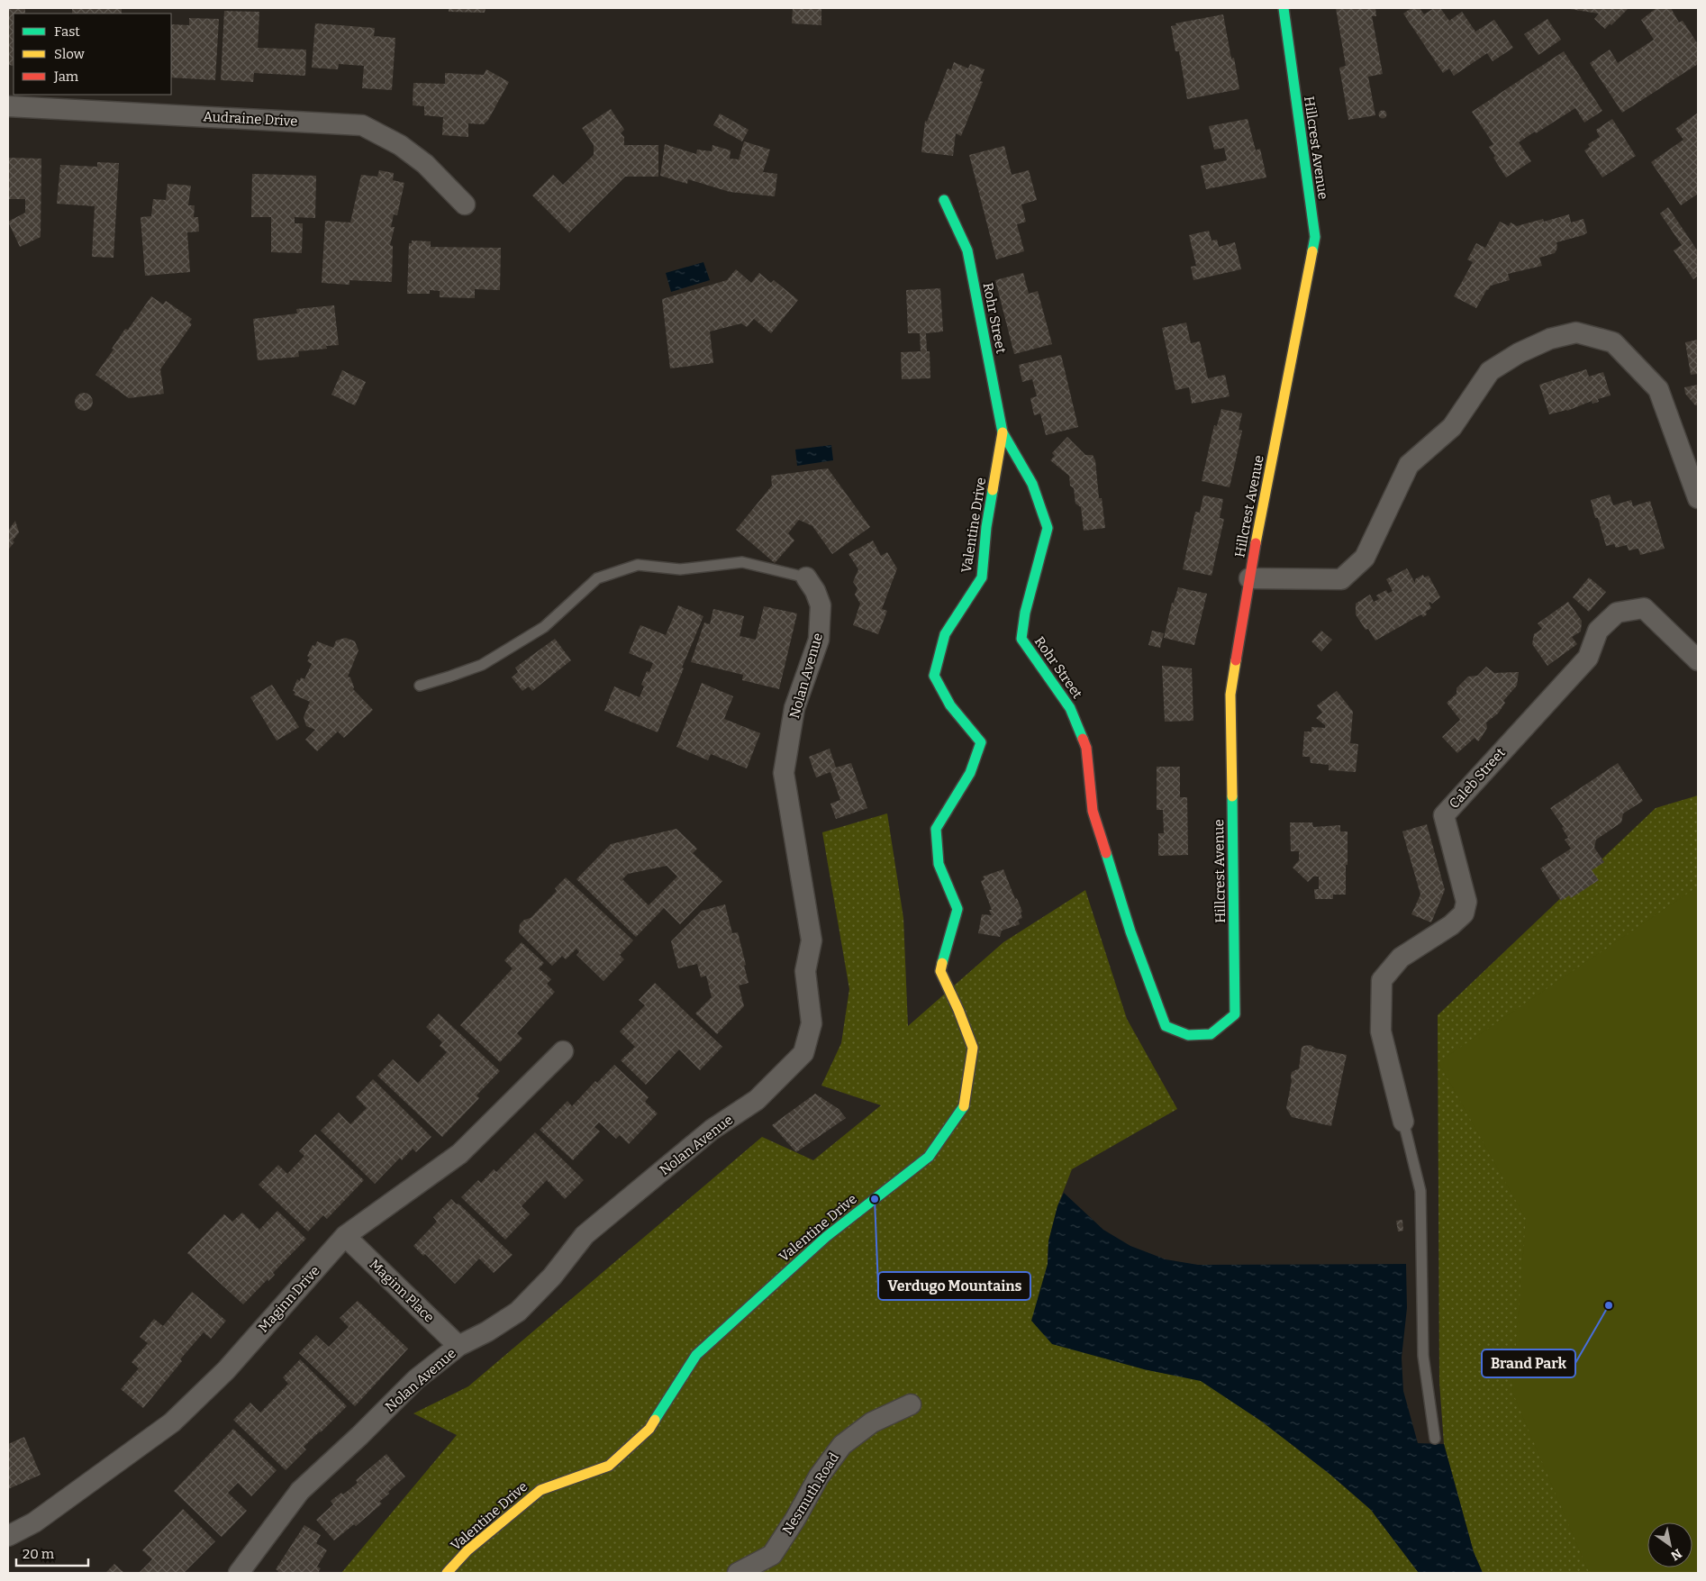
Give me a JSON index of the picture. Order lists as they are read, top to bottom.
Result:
{
  "streets": {
    "street": [
      "Audraine Drive",
      "Hillcrest Avenue",
      "Rohr Street",
      "Valentine Drive",
      "Nolan Avenue",
      "Caleb Street",
      "Maginn Place",
      "Maginn Drive",
      "Nesmuth Road"
    ]
  },
  "crossings": [
    ["Hillcrest Avenue", "Rohr Street"],
    ["Rohr Street", "Valentine Drive"],
    ["Nolan Avenue", "Maginn Place"],
    ["Maginn Place", "Maginn Drive"]
  ],
  "places": ["Verdugo Mountains", "Brand Park"],
  "legend": ["Fast", "Slow", "Jam"],
  "scale_bar": "20 m",
  "north": "bottom right"
}
